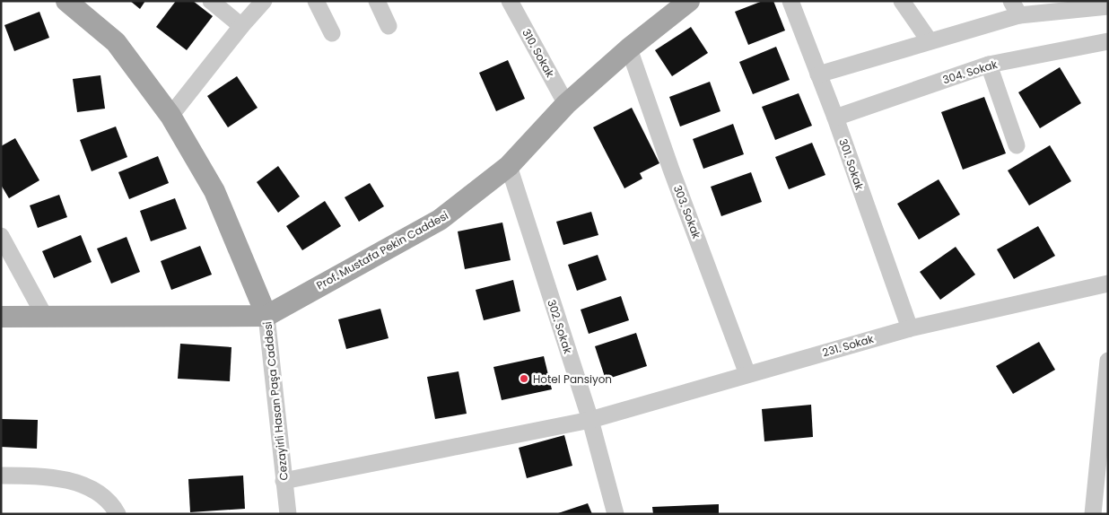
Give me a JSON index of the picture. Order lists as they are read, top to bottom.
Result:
{
  "streets": {
    "main road": ["Prof. Mustafa Pekin Caddesi", "Cezayirli Hasan Paşa Caddesi"],
    "street": [
      "310. Sokak",
      "304. Sokak",
      "301. Sokak",
      "303. Sokak",
      "302. Sokak",
      "231. Sokak"
    ]
  },
  "crossings": [
    ["310. Sokak", "Prof. Mustafa Pekin Caddesi"],
    ["304. Sokak", "301. Sokak"],
    ["301. Sokak", "231. Sokak"],
    ["303. Sokak", "Prof. Mustafa Pekin Caddesi"],
    ["303. Sokak", "231. Sokak"],
    ["Prof. Mustafa Pekin Caddesi", "302. Sokak"],
    ["Prof. Mustafa Pekin Caddesi", "Cezayirli Hasan Paşa Caddesi"],
    ["302. Sokak", "231. Sokak"],
    ["231. Sokak", "Cezayirli Hasan Paşa Caddesi"]
  ],
  "places": ["Hotel Pansiyon"]
}
